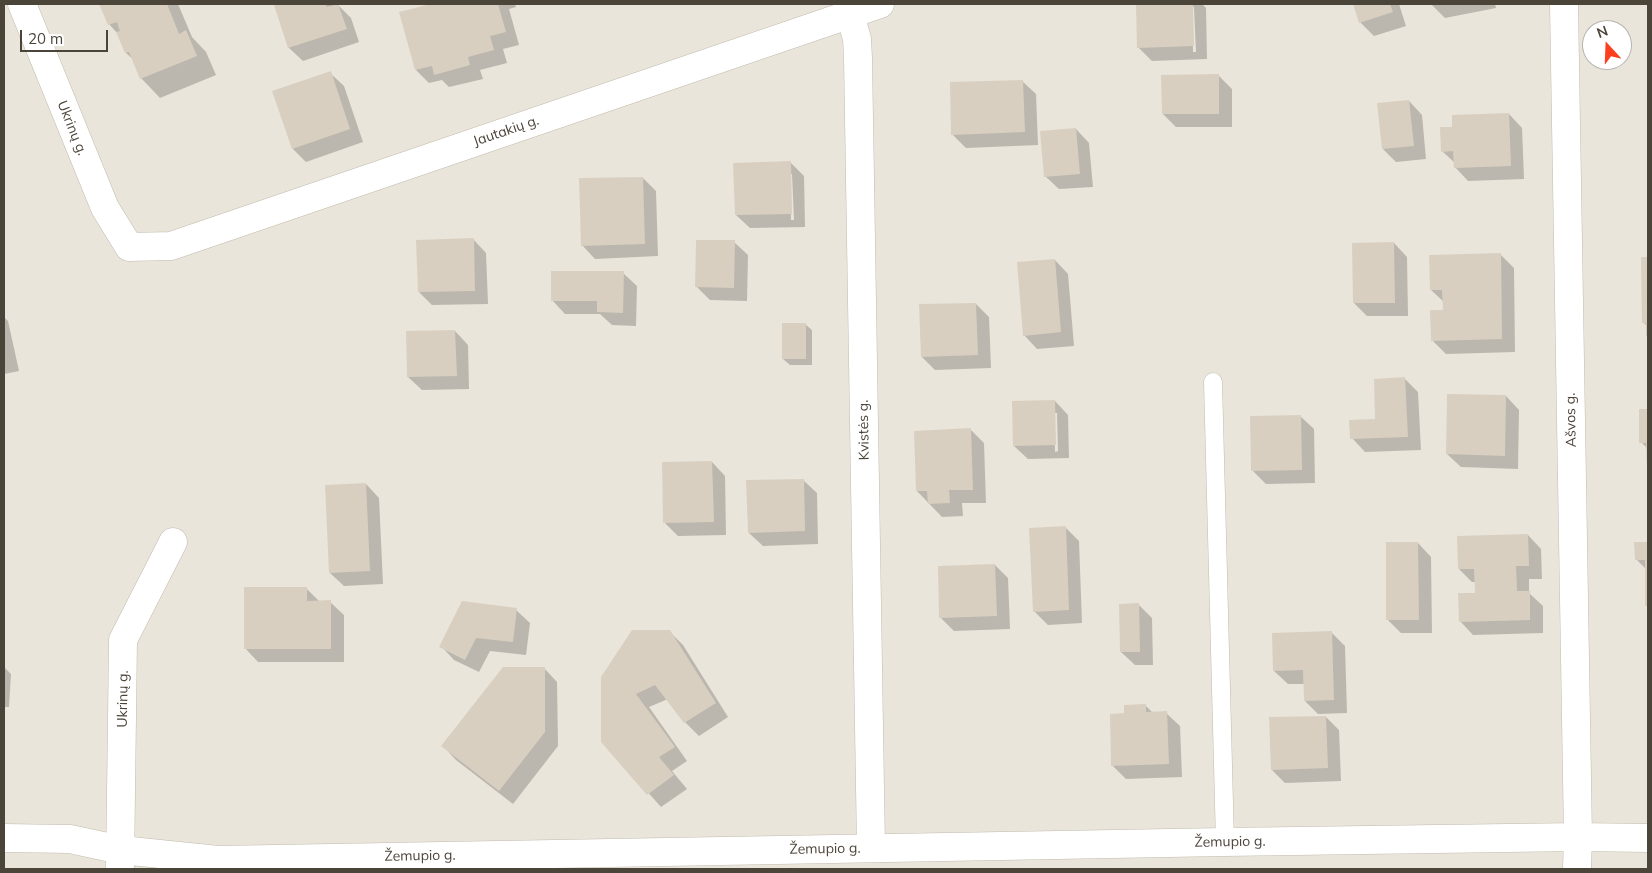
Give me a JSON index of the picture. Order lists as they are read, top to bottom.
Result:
{
  "streets": {
    "street": [
      "Ukrinų g.",
      "Jautakių g.",
      "Ašvos g.",
      "Kvistės g.",
      "Žemupio g."
    ]
  },
  "crossings": [
    ["Ukrinų g.", "Jautakių g."],
    ["Ukrinų g.", "Žemupio g."],
    ["Jautakių g.", "Kvistės g."],
    ["Ašvos g.", "Žemupio g."],
    ["Kvistės g.", "Žemupio g."]
  ],
  "scale_bar": "20 m",
  "north": "top"
}
